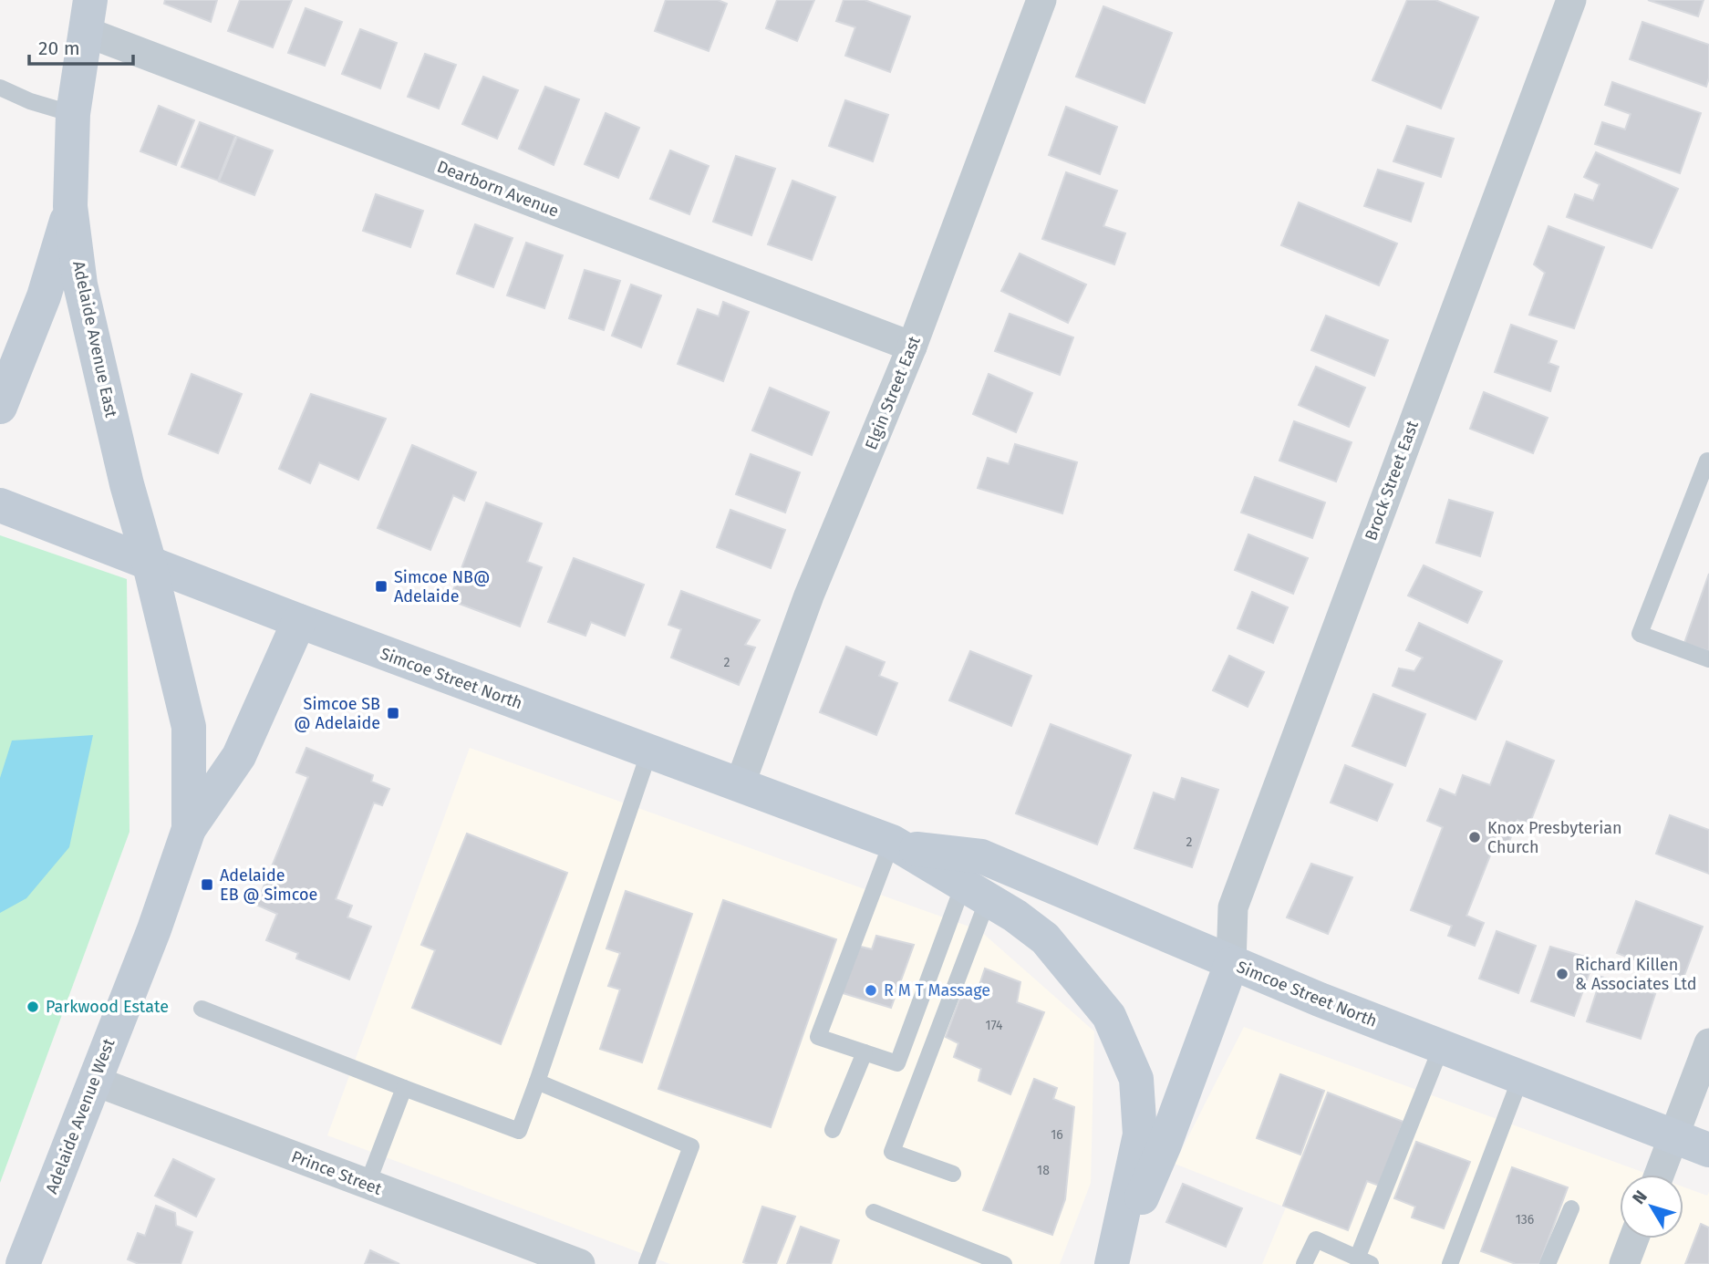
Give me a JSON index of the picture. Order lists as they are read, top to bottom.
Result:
{
  "streets": {
    "main road": ["Adelaide Avenue East", "Simcoe Street North", "Adelaide Avenue West"],
    "street": [
      "Dearborn Avenue",
      "Elgin Street East",
      "Brock Street East",
      "Prince Street"
    ]
  },
  "crossings": [
    ["Dearborn Avenue", "Adelaide Avenue East"],
    ["Dearborn Avenue", "Elgin Street East"],
    ["Adelaide Avenue East", "Simcoe Street North"],
    ["Adelaide Avenue East", "Adelaide Avenue West"],
    ["Elgin Street East", "Simcoe Street North"],
    ["Brock Street East", "Simcoe Street North"],
    ["Simcoe Street North", "Adelaide Avenue West"],
    ["Adelaide Avenue West", "Prince Street"]
  ],
  "places": {
    "transit": ["Simcoe NB@ Adelaide", "Simcoe SB @ Adelaide", "Adelaide EB @ Simcoe"],
    "other": [
      "Knox Presbyterian Church",
      "Richard Killen & Associates Ltd",
      "R M T Massage",
      "Parkwood Estate"
    ]
  },
  "house_numbers": [
    "2",
    "2",
    "174",
    "16",
    "18",
    "136"
  ],
  "scale_bar": "20 m",
  "north": "top left"
}
